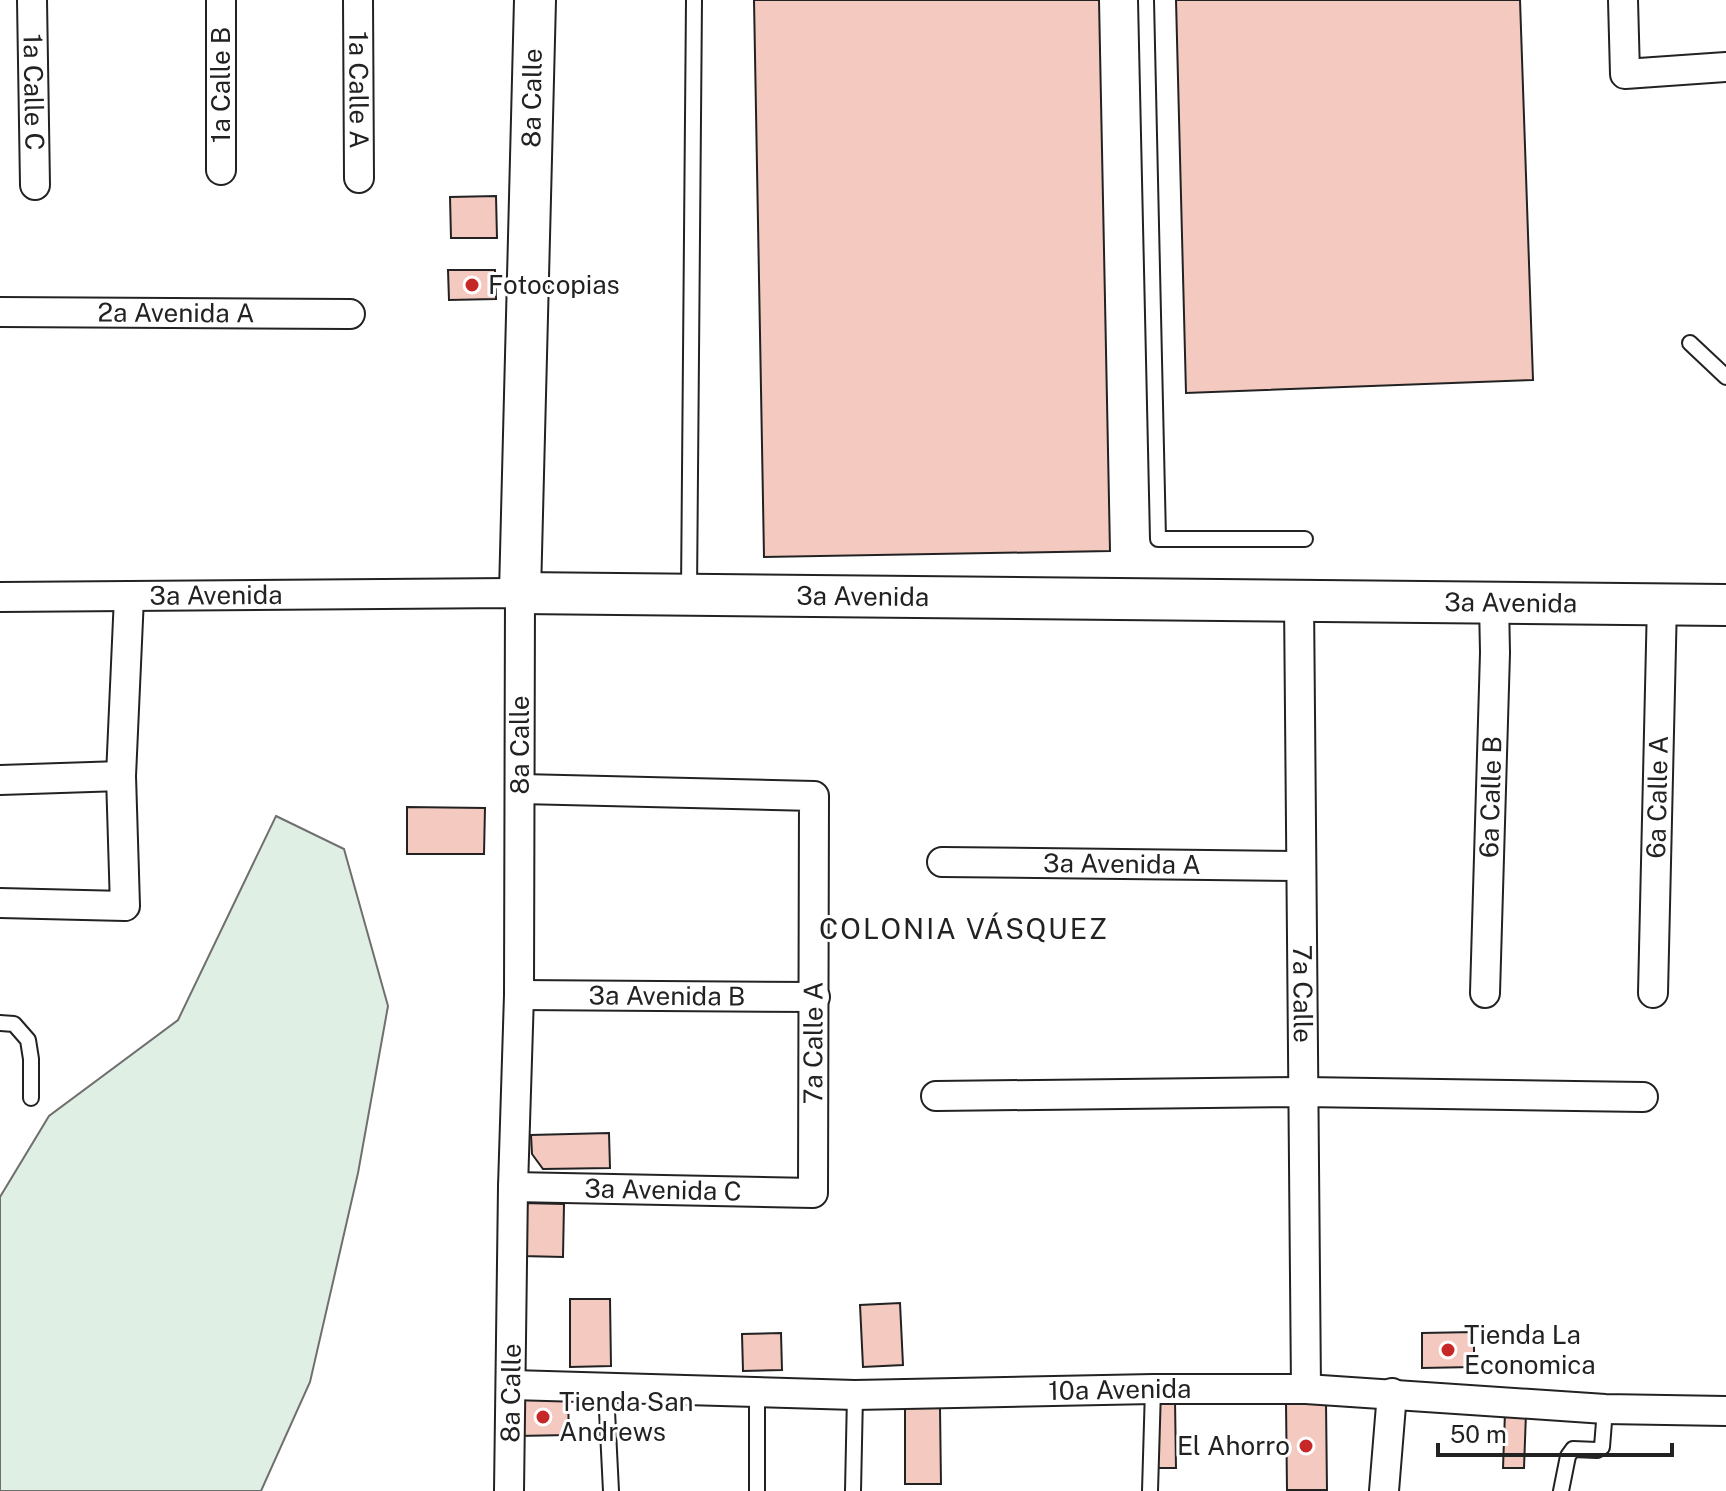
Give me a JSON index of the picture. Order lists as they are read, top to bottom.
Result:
{
  "streets": {
    "street": [
      "1a Calle B",
      "1a Calle A",
      "1a Calle C",
      "8a Calle",
      "2a Avenida A",
      "3a Avenida",
      "6a Calle B",
      "6a Calle A",
      "3a Avenida A",
      "7a Calle",
      "3a Avenida B",
      "7a Calle A",
      "3a Avenida C",
      "10a Avenida"
    ]
  },
  "crossings": [
    ["8a Calle", "3a Avenida"],
    ["8a Calle", "3a Avenida B"],
    ["8a Calle", "7a Calle A"],
    ["8a Calle", "3a Avenida C"],
    ["8a Calle", "10a Avenida"],
    ["3a Avenida", "6a Calle B"],
    ["3a Avenida", "6a Calle A"],
    ["3a Avenida", "7a Calle"],
    ["3a Avenida A", "7a Calle"],
    ["7a Calle", "10a Avenida"],
    ["3a Avenida B", "7a Calle A"],
    ["7a Calle A", "3a Avenida C"]
  ],
  "districts": ["COLONIA VÁSQUEZ"],
  "places": [
    "Fotocopias",
    "Tienda La Economica",
    "Tienda San Andrews",
    "El Ahorro"
  ],
  "scale_bar": "50 m"
}
